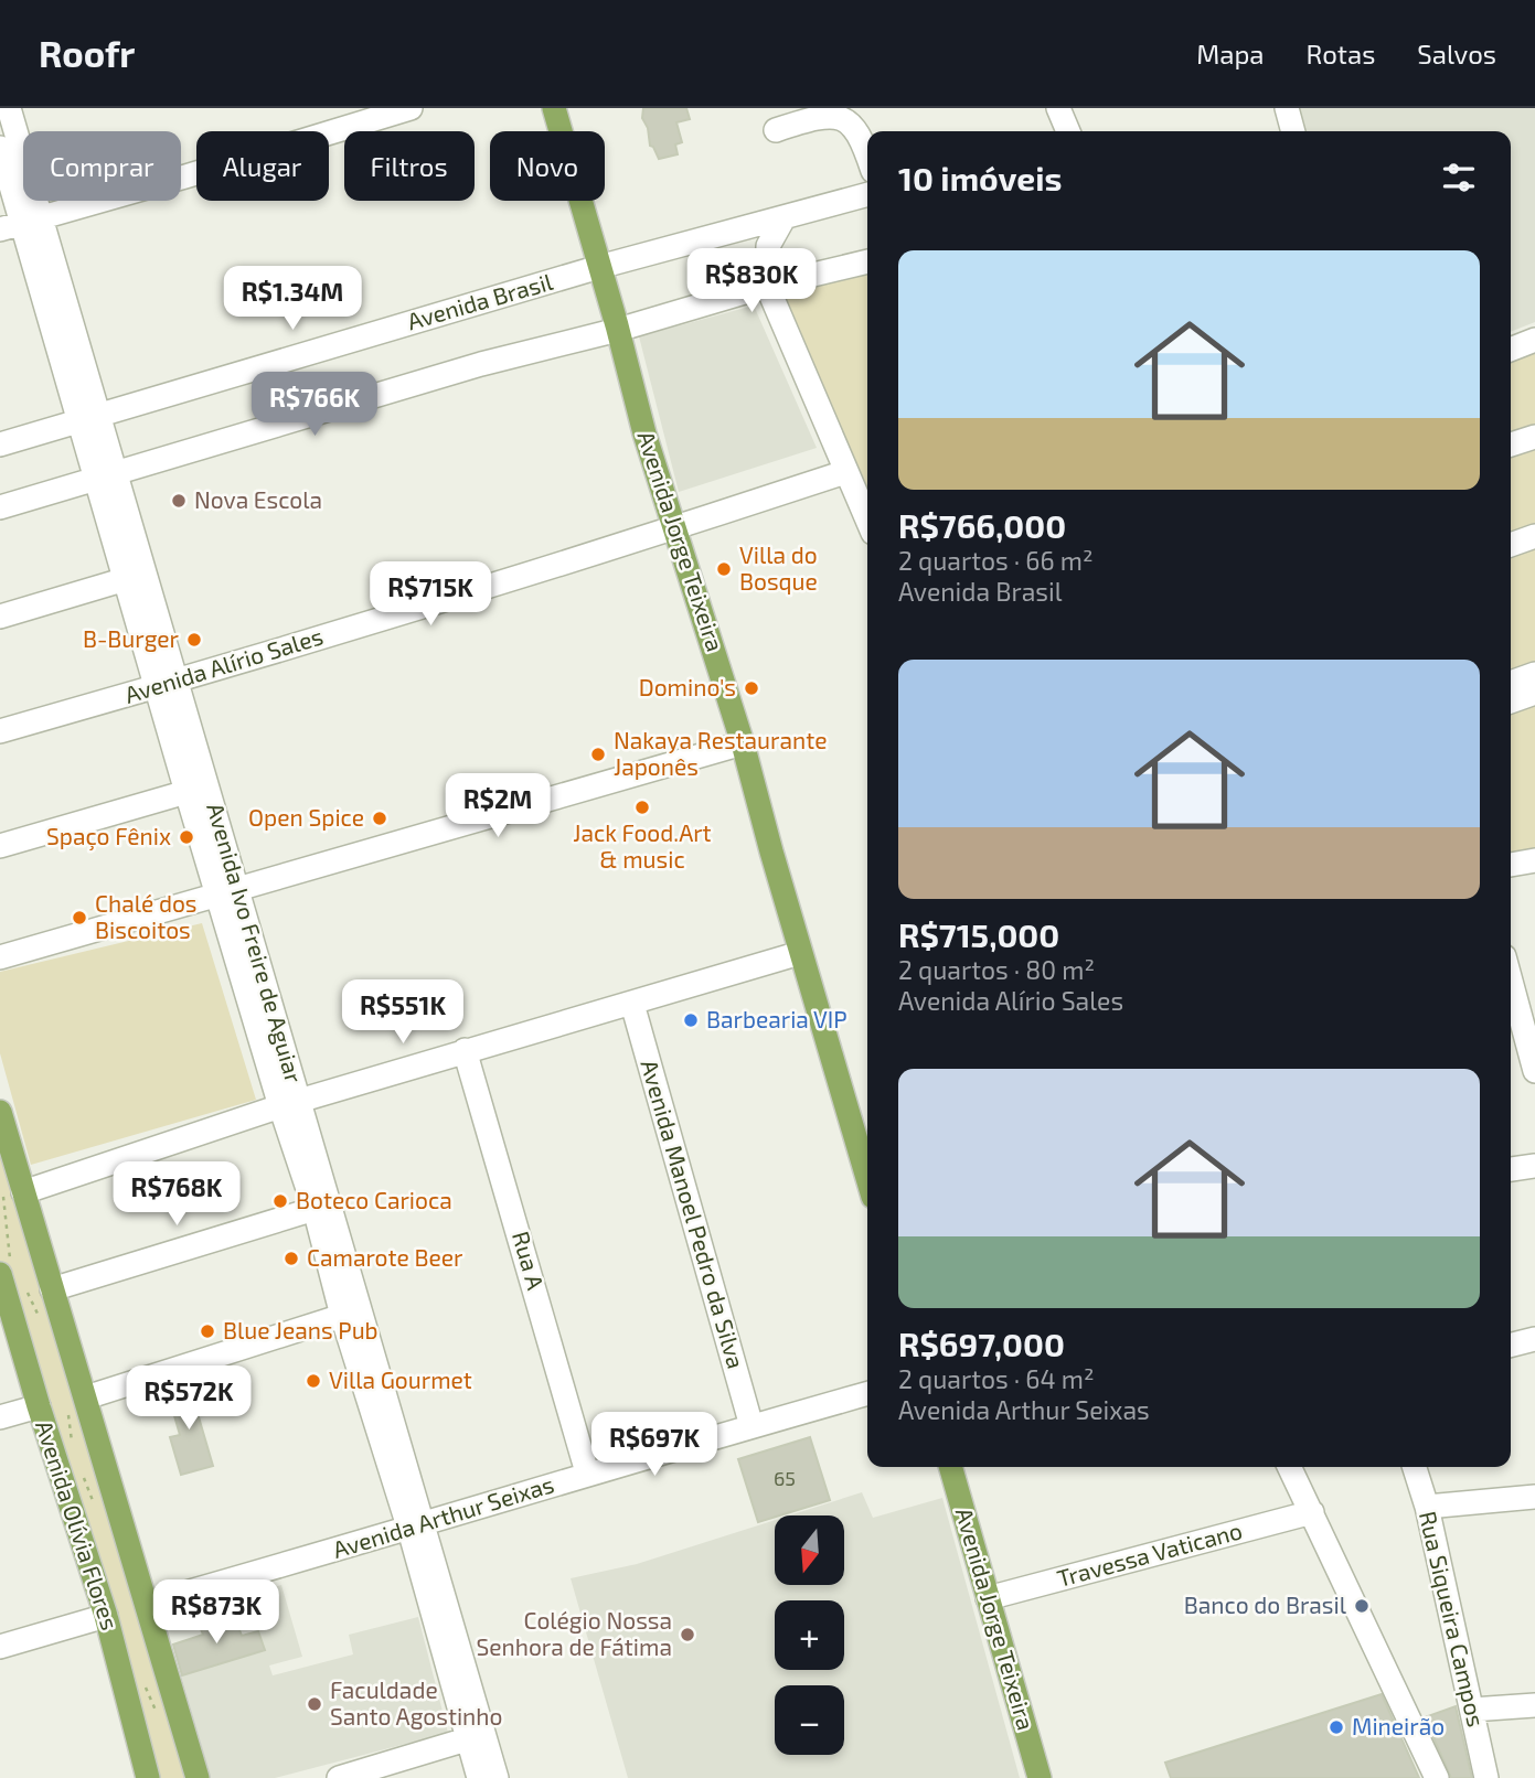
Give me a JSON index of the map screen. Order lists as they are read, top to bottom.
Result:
{
  "streets": {
    "main road": ["Avenida Jorge Teixeira", "Avenida Olívia Flores"],
    "street": [
      "Avenida Brasil",
      "Avenida Alírio Sales",
      "Avenida Ivo Freire de Aguiar",
      "Avenida Manoel Pedro da Silva",
      "Rua A",
      "Avenida Arthur Seixas",
      "Travessa Vaticano",
      "Rua Siqueira Campos"
    ]
  },
  "crossings": [
    ["Avenida Brasil", "Avenida Jorge Teixeira"],
    ["Avenida Brasil", "Avenida Ivo Freire de Aguiar"],
    ["Avenida Jorge Teixeira", "Avenida Alírio Sales"],
    ["Avenida Jorge Teixeira", "Travessa Vaticano"],
    ["Avenida Alírio Sales", "Avenida Ivo Freire de Aguiar"],
    ["Avenida Ivo Freire de Aguiar", "Avenida Arthur Seixas"],
    ["Avenida Manoel Pedro da Silva", "Avenida Arthur Seixas"],
    ["Rua A", "Avenida Arthur Seixas"],
    ["Avenida Arthur Seixas", "Avenida Olívia Flores"]
  ],
  "places": [
    "Nova Escola",
    "Villa do Bosque",
    "B-Burger",
    "Domino's",
    "Nakaya Restaurante Japonês",
    "Jack Food.Art & music",
    "Open Spice",
    "Spaço Fênix",
    "Chalé dos Biscoitos",
    "Barbearia VIP",
    "Boteco Carioca",
    "Camarote Beer",
    "Blue Jeans Pub",
    "Villa Gourmet",
    "Banco do Brasil",
    "Colégio Nossa Senhora de Fátima",
    "Faculdade Santo Agostinho",
    "Mineirão"
  ],
  "house_numbers": ["65"],
  "north": "bottom",
  "page": {
    "header": "Roofr",
    "nav": ["Mapa", "Rotas", "Salvos"],
    "chip": [
      "Comprar",
      "Alugar",
      "Filtros",
      "Novo"
    ],
    "heading": "10 imóveis",
    "list": [
      {
        "name": "R$766,000",
        "note": "2 quartos · 66 m² · Avenida Brasil"
      },
      {
        "name": "R$715,000",
        "note": "2 quartos · 80 m² · Avenida Alírio Sales"
      },
      {
        "name": "R$697,000",
        "note": "2 quartos · 64 m² · Avenida Arthur Seixas"
      }
    ],
    "price": [
      "R$830K",
      "R$1.34M",
      "R$766K",
      "R$715K",
      "R$2M",
      "R$551K",
      "R$768K",
      "R$572K",
      "R$697K",
      "R$873K"
    ],
    "map_buttons": ["+", "−"]
  }
}
